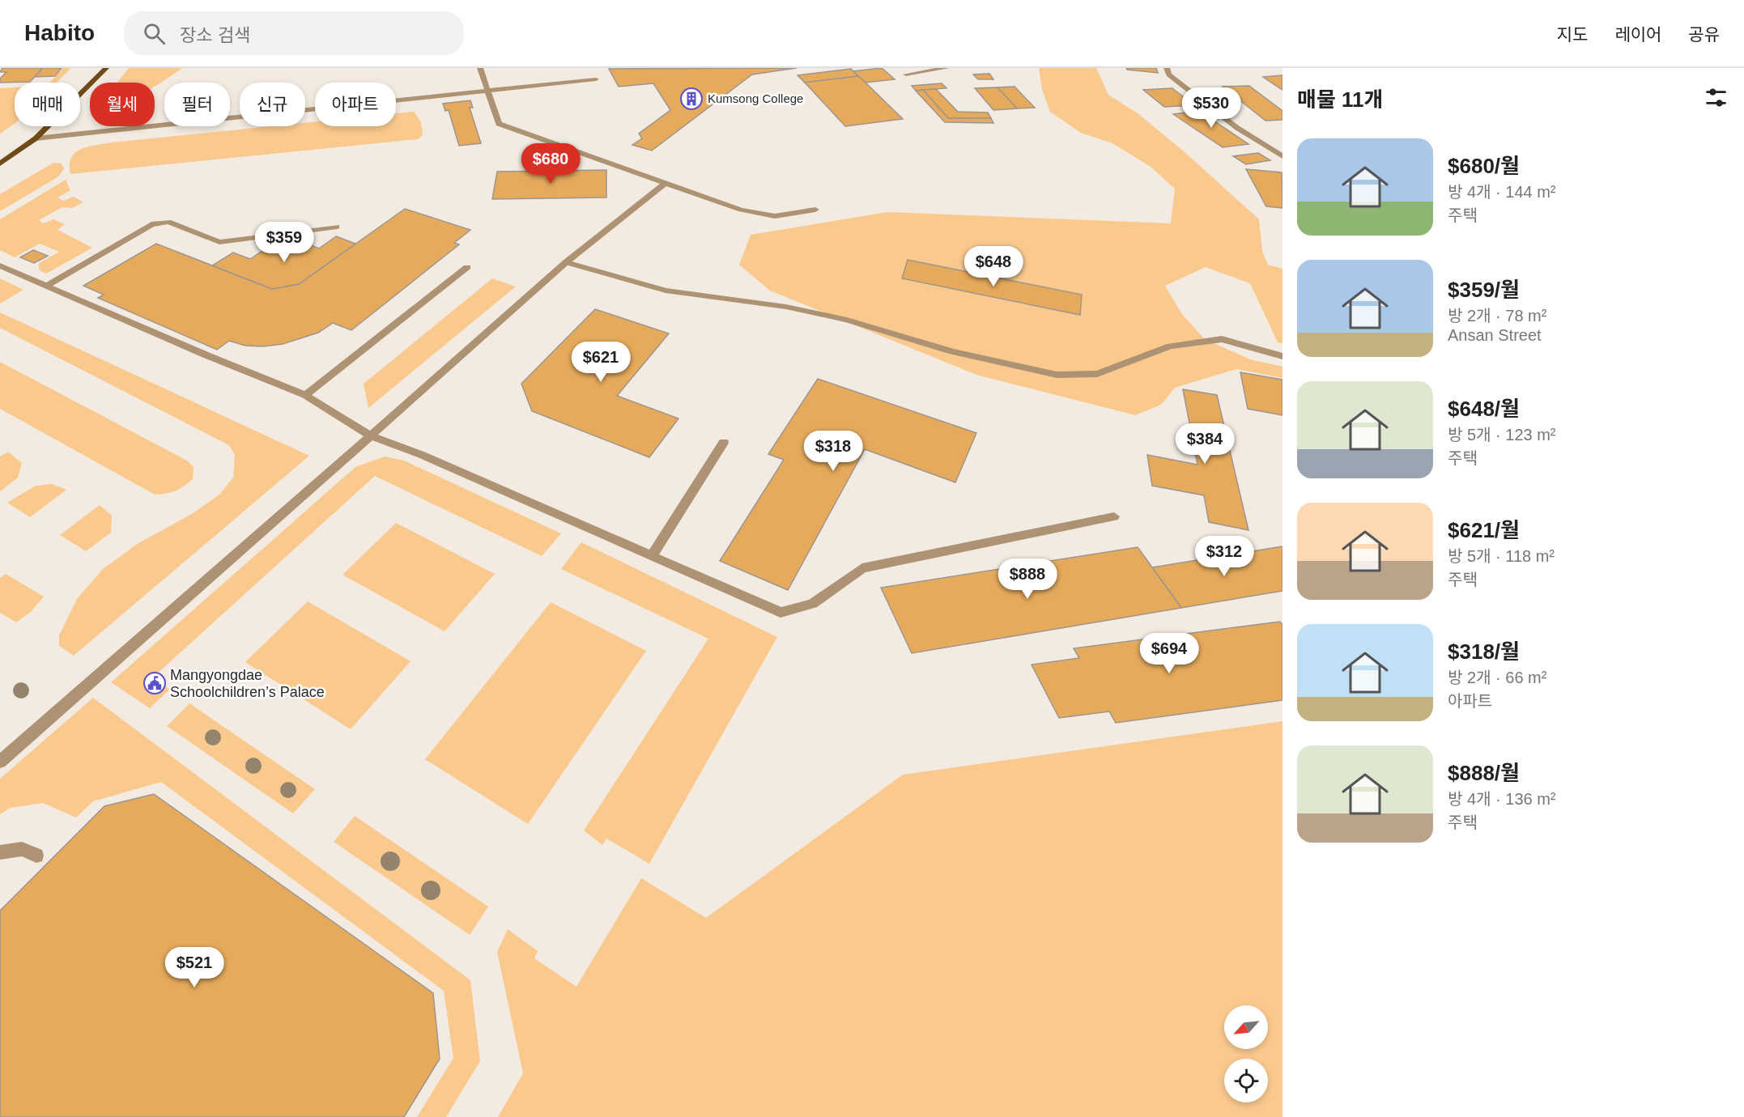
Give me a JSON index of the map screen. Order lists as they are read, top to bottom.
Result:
{
  "places": {
    "building": ["Kumsong College"],
    "public building": ["Mangyongdae Schoolchildren’s Palace"]
  },
  "north": "bottom left",
  "page": {
    "header": "Habito",
    "search": "장소 검색",
    "nav": ["지도", "레이어", "공유"],
    "heading": "매물 11개",
    "chip": [
      "매매",
      "월세",
      "필터",
      "신규",
      "아파트"
    ],
    "price": [
      "$530",
      "$680",
      "$359",
      "$648",
      "$621",
      "$384",
      "$318",
      "$312",
      "$888",
      "$694",
      "$521"
    ],
    "list": [
      {
        "name": "$680/월",
        "note": "방 4개 · 144 m² · 주택"
      },
      {
        "name": "$359/월",
        "note": "방 2개 · 78 m² · Ansan Street"
      },
      {
        "name": "$648/월",
        "note": "방 5개 · 123 m² · 주택"
      },
      {
        "name": "$621/월",
        "note": "방 5개 · 118 m² · 주택"
      },
      {
        "name": "$318/월",
        "note": "방 2개 · 66 m² · 아파트"
      },
      {
        "name": "$888/월",
        "note": "방 4개 · 136 m² · 주택"
      }
    ]
  }
}
